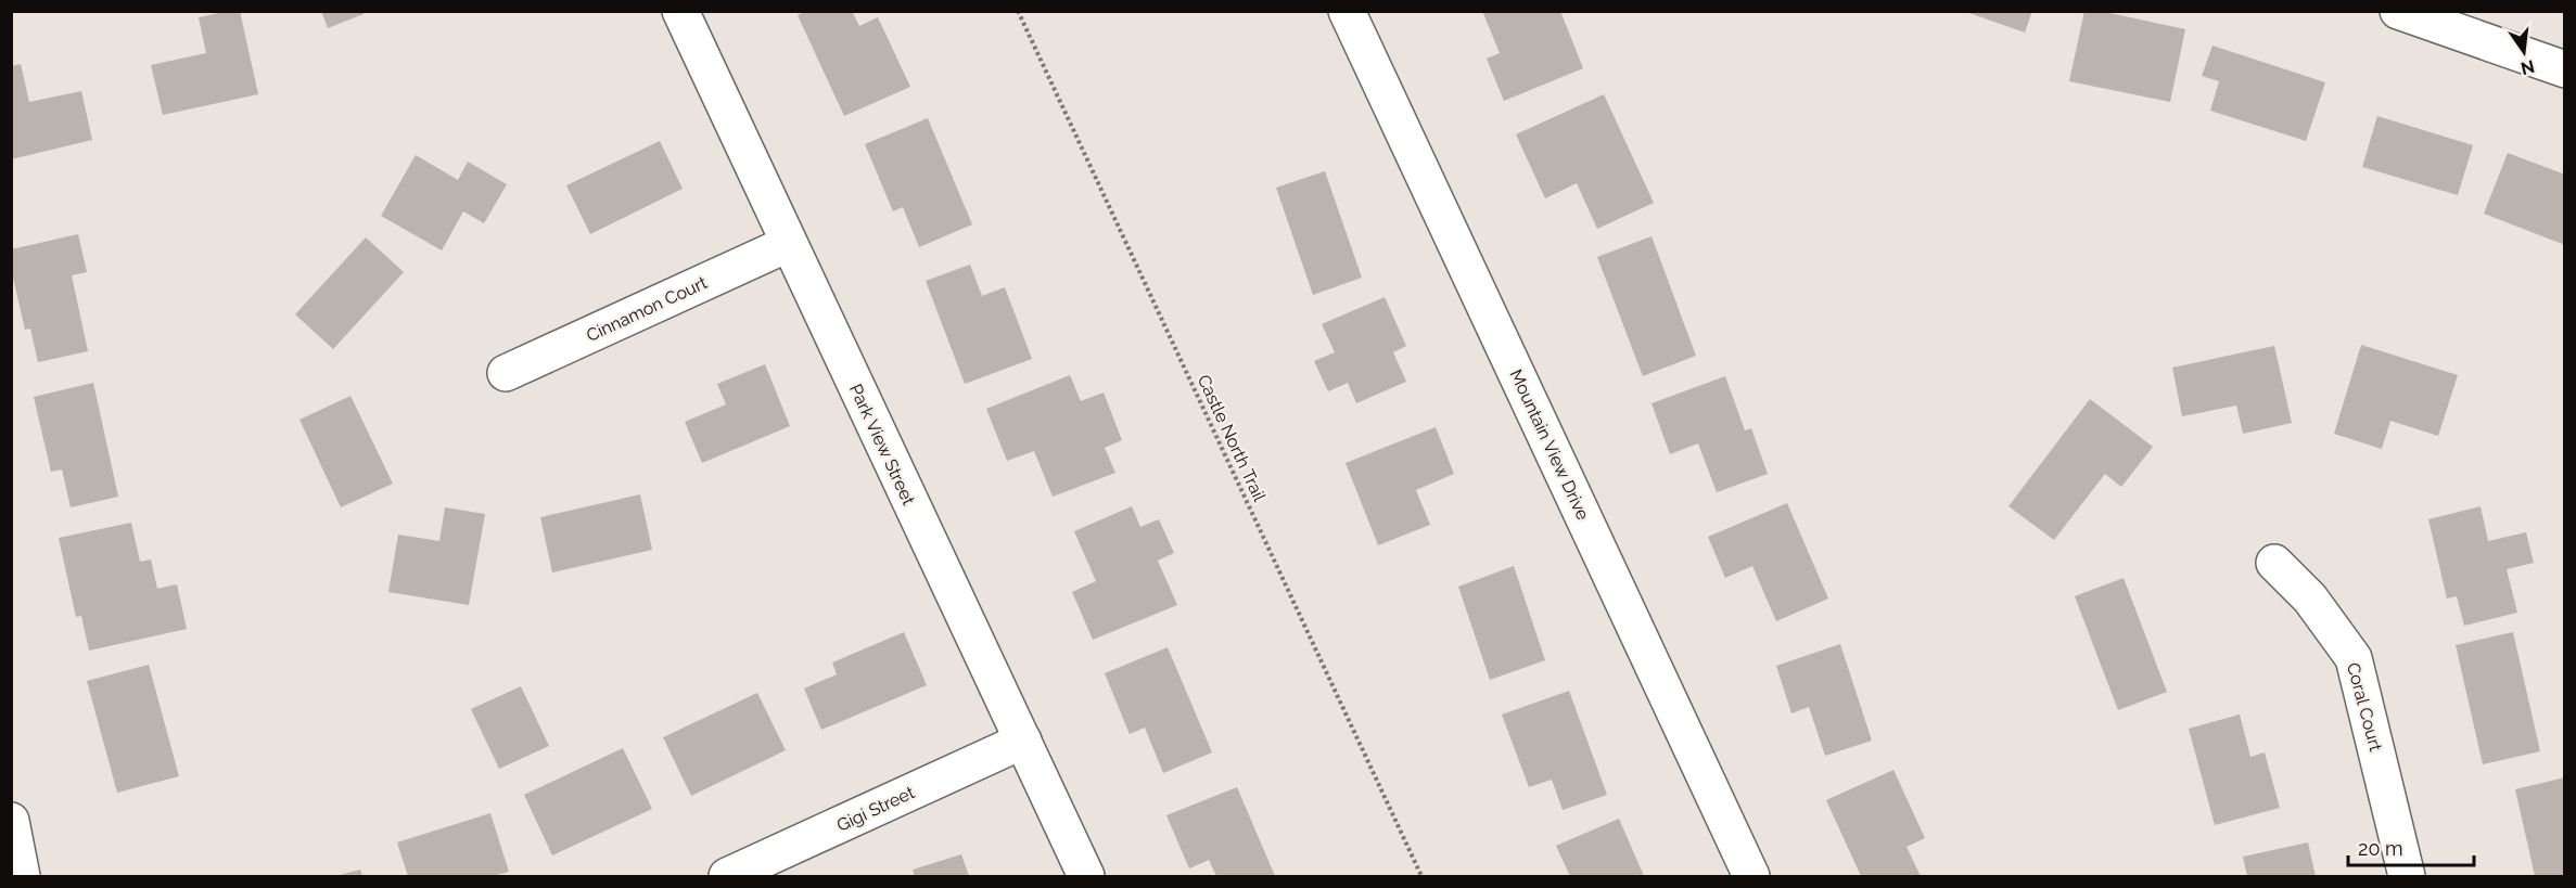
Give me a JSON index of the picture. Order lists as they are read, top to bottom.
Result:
{
  "streets": {
    "street": [
      "Cinnamon Court",
      "Park View Street",
      "Mountain View Drive",
      "Coral Court",
      "Gigi Street"
    ],
    "path": ["Castle North Trail"]
  },
  "crossings": [
    ["Cinnamon Court", "Park View Street"],
    ["Park View Street", "Gigi Street"]
  ],
  "scale_bar": "20 m",
  "north": "bottom"
}
